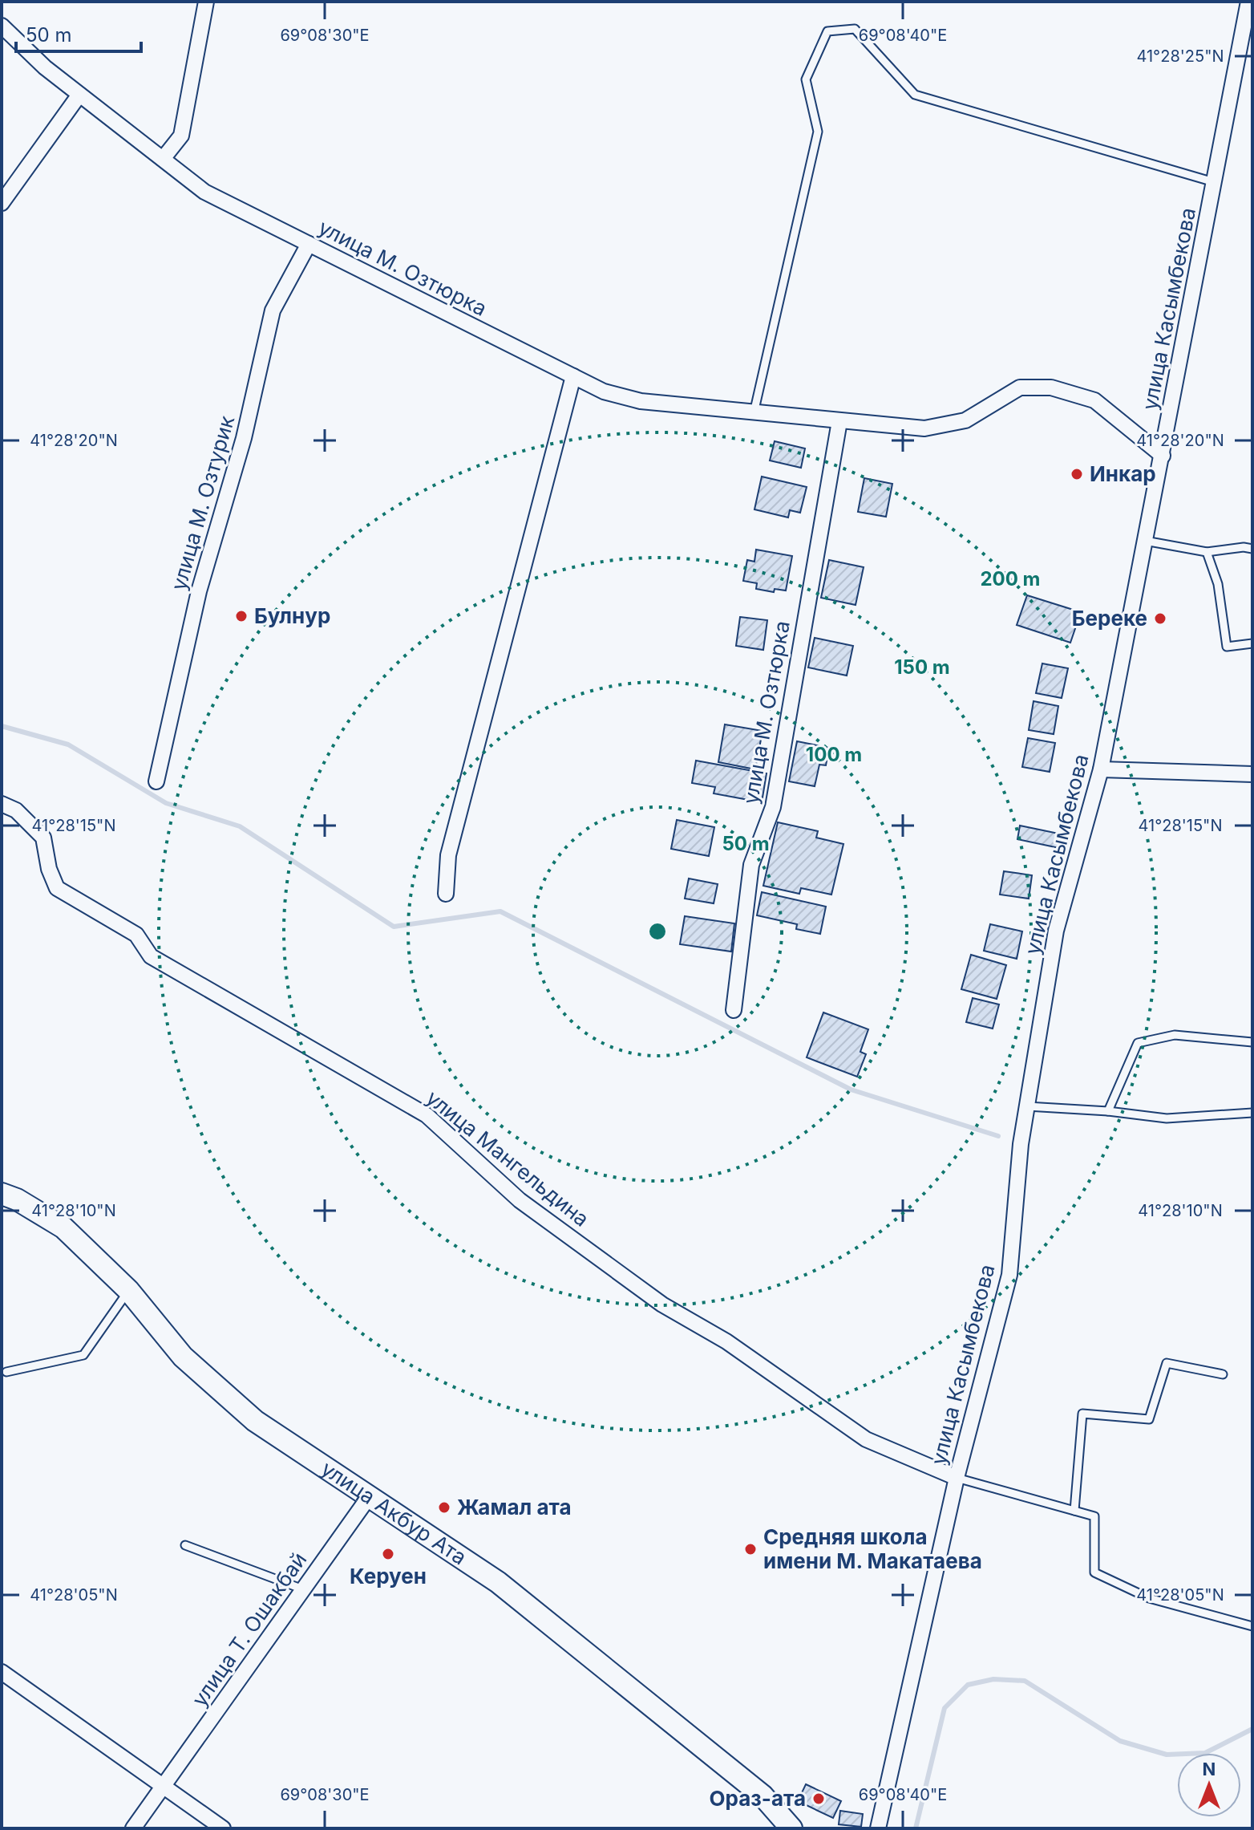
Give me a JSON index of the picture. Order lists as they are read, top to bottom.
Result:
{
  "streets": {
    "main road": ["улица Акбур Ата"],
    "street": [
      "улица М. Озтюрка",
      "улица Касымбекова",
      "улица М. Озтурик",
      "улица Мангельдина",
      "улица Т. Ошакбай"
    ]
  },
  "crossings": [
    ["улица М. Озтюрка", "улица Касымбекова"],
    ["улица М. Озтюрка", "улица М. Озтурик"],
    ["улица Касымбекова", "улица Мангельдина"],
    ["улица Акбур Ата", "улица Т. Ошакбай"]
  ],
  "places": [
    "Инкар",
    "Булнур",
    "Береке",
    "Жамал ата",
    "Средняя школа имени М. Макатаева",
    "Керуен",
    "Ораз-ата"
  ],
  "scale_bar": "50 m",
  "north": "top",
  "coordinates": [
    "69°08'30\"E",
    "69°08'40\"E",
    "41°28'25\"N",
    "41°28'20\"N",
    "41°28'15\"N",
    "41°28'10\"N",
    "41°28'05\"N"
  ],
  "rings": [
    "200 m",
    "150 m",
    "100 m",
    "50 m"
  ]
}
